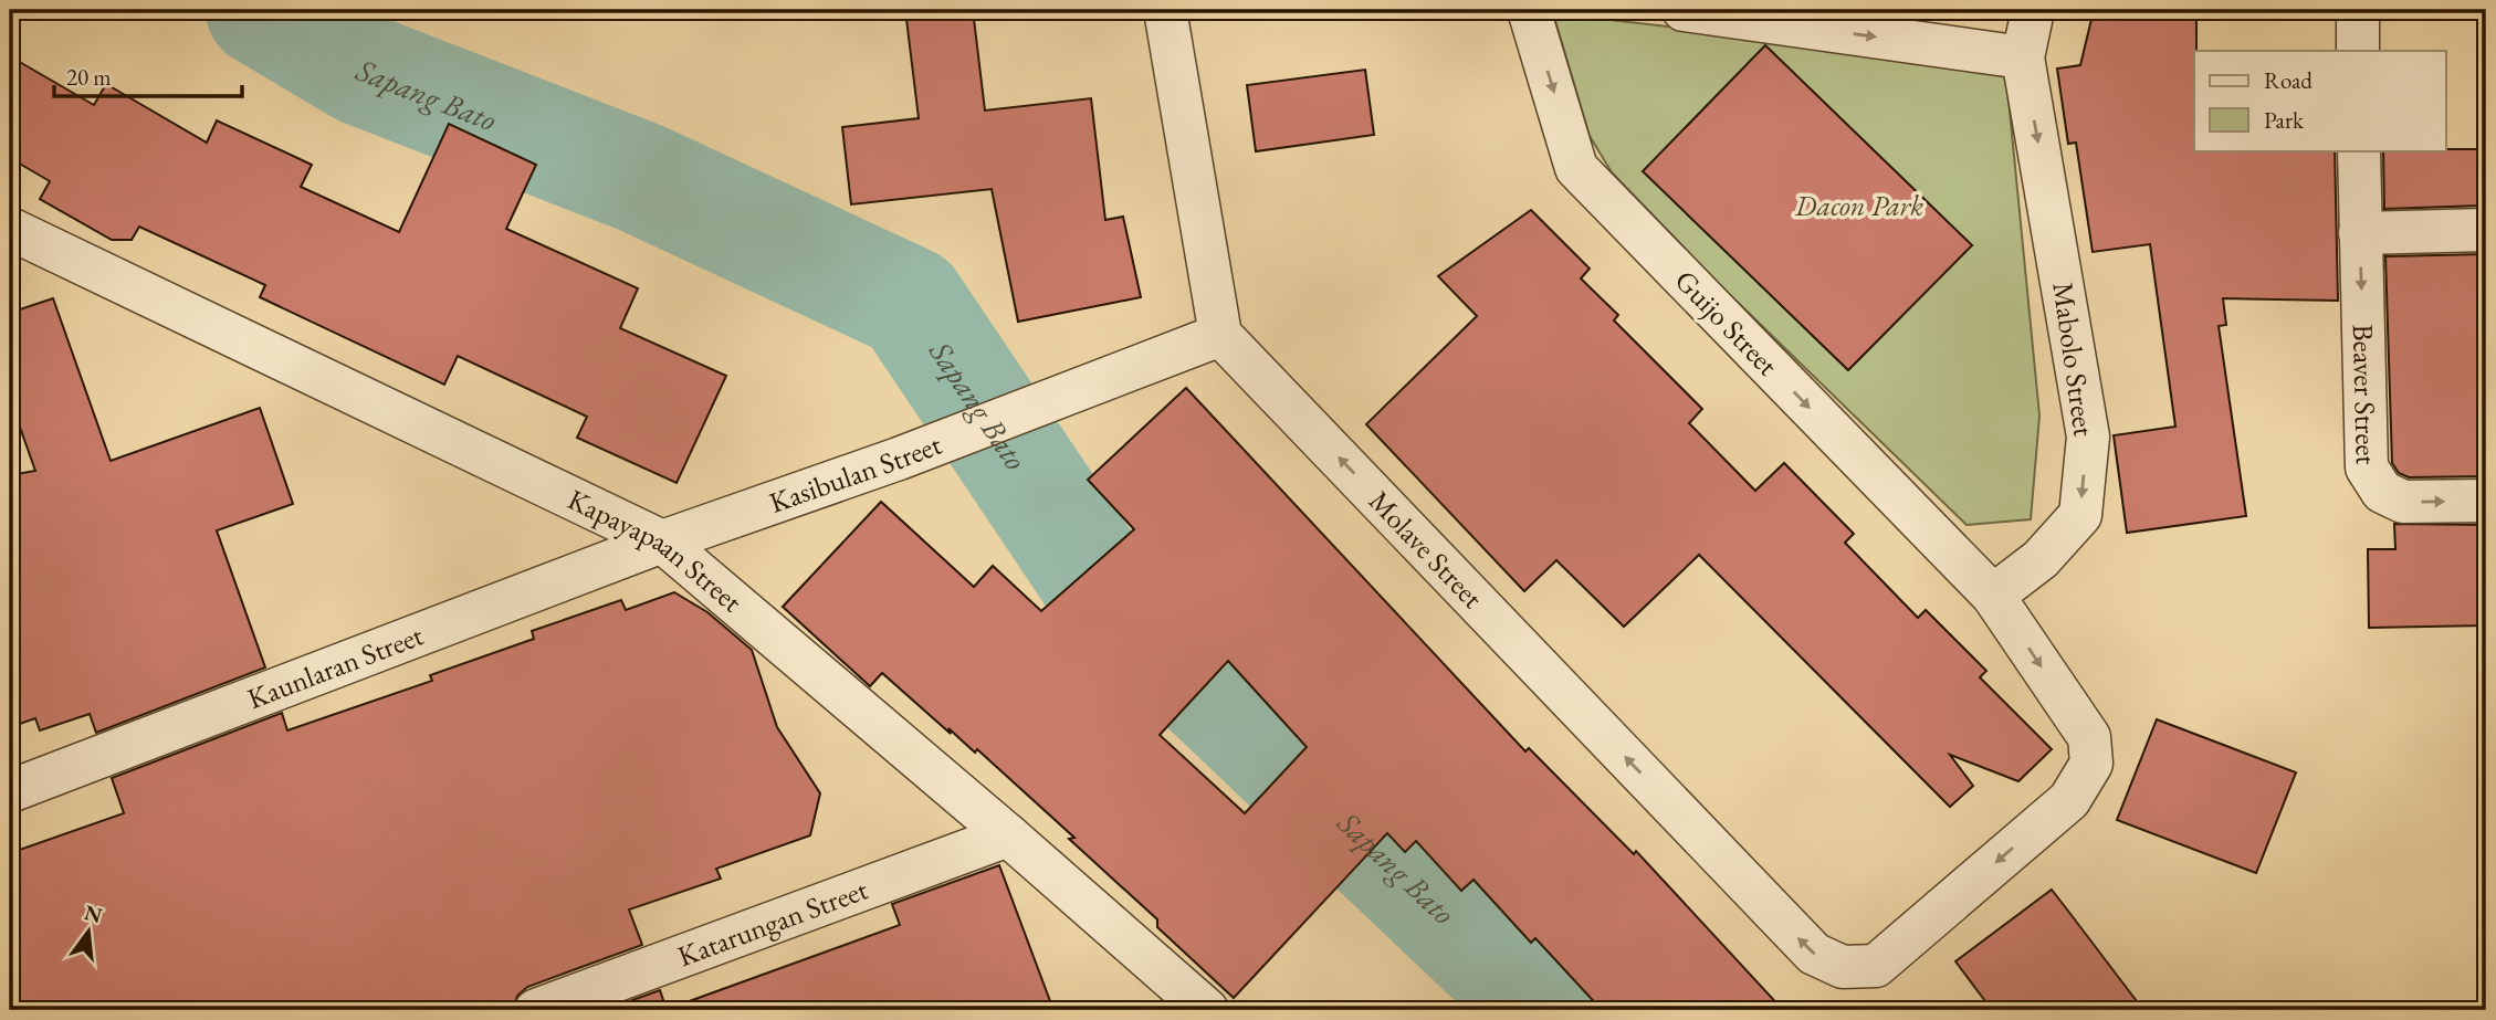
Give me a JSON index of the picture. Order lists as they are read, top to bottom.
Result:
{
  "streets": {
    "street": [
      "Guijo Street",
      "Mabolo Street",
      "Beaver Street",
      "Kasibulan Street",
      "Molave Street",
      "Kapayapaan Street",
      "Kaunlaran Street",
      "Katarungan Street"
    ]
  },
  "crossings": [
    ["Guijo Street", "Mabolo Street"],
    ["Guijo Street", "Molave Street"],
    ["Mabolo Street", "Molave Street"],
    ["Kasibulan Street", "Molave Street"],
    ["Kasibulan Street", "Kapayapaan Street"],
    ["Kasibulan Street", "Kaunlaran Street"],
    ["Kapayapaan Street", "Kaunlaran Street"],
    ["Kapayapaan Street", "Katarungan Street"]
  ],
  "one_way": ["Guijo Street", "Mabolo Street", "Beaver Street"],
  "water": ["Sapang Bato"],
  "parks": ["Dacon Park"],
  "legend": ["Road", "Park"],
  "scale_bar": "20 m",
  "north": "top"
}
